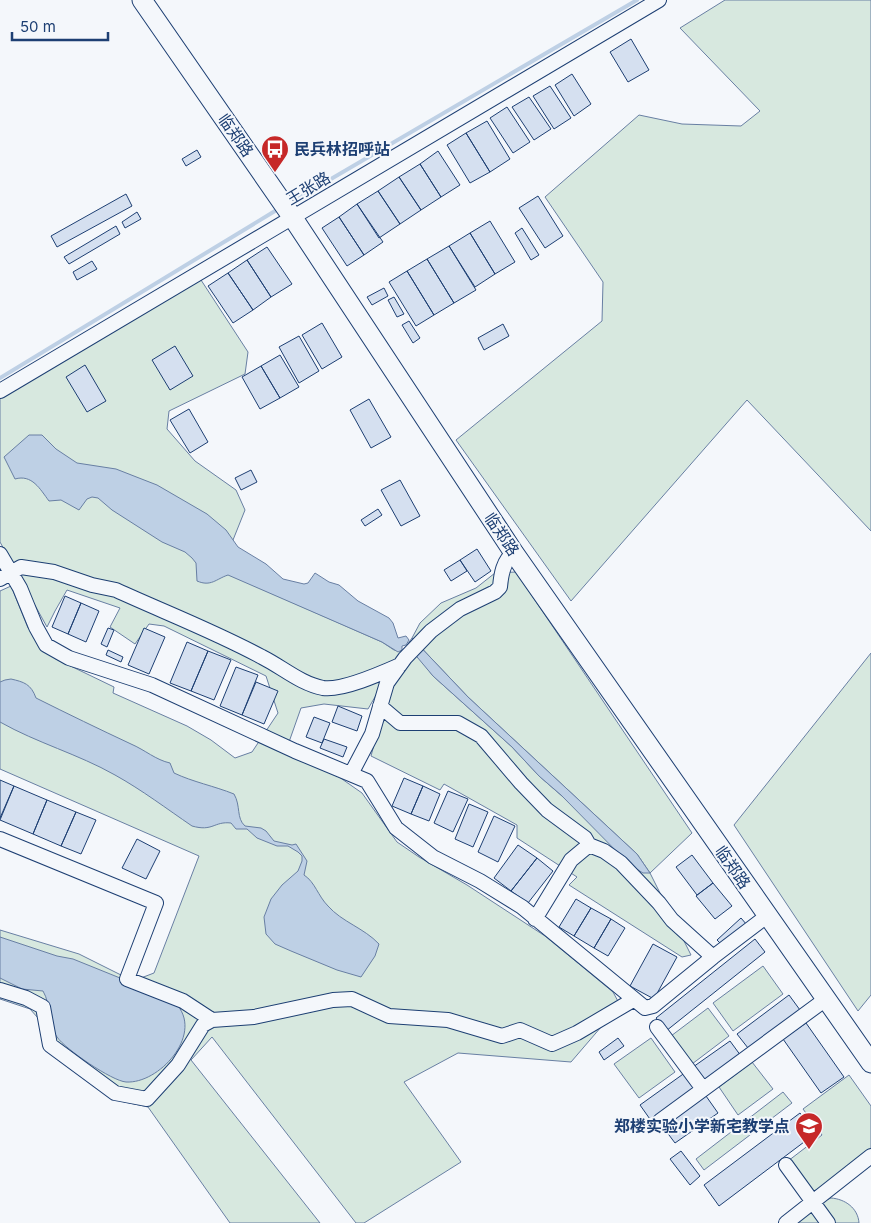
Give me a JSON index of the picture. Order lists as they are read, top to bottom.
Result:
{
  "streets": {
    "main road": ["临郑路"],
    "street": ["王张路"]
  },
  "crossings": [
    ["临郑路", "王张路"]
  ],
  "places": {
    "bus stop": ["民兵林招呼站"],
    "school or university": ["郑楼实验小学新宅教学点"]
  },
  "scale_bar": "50 m"
}
